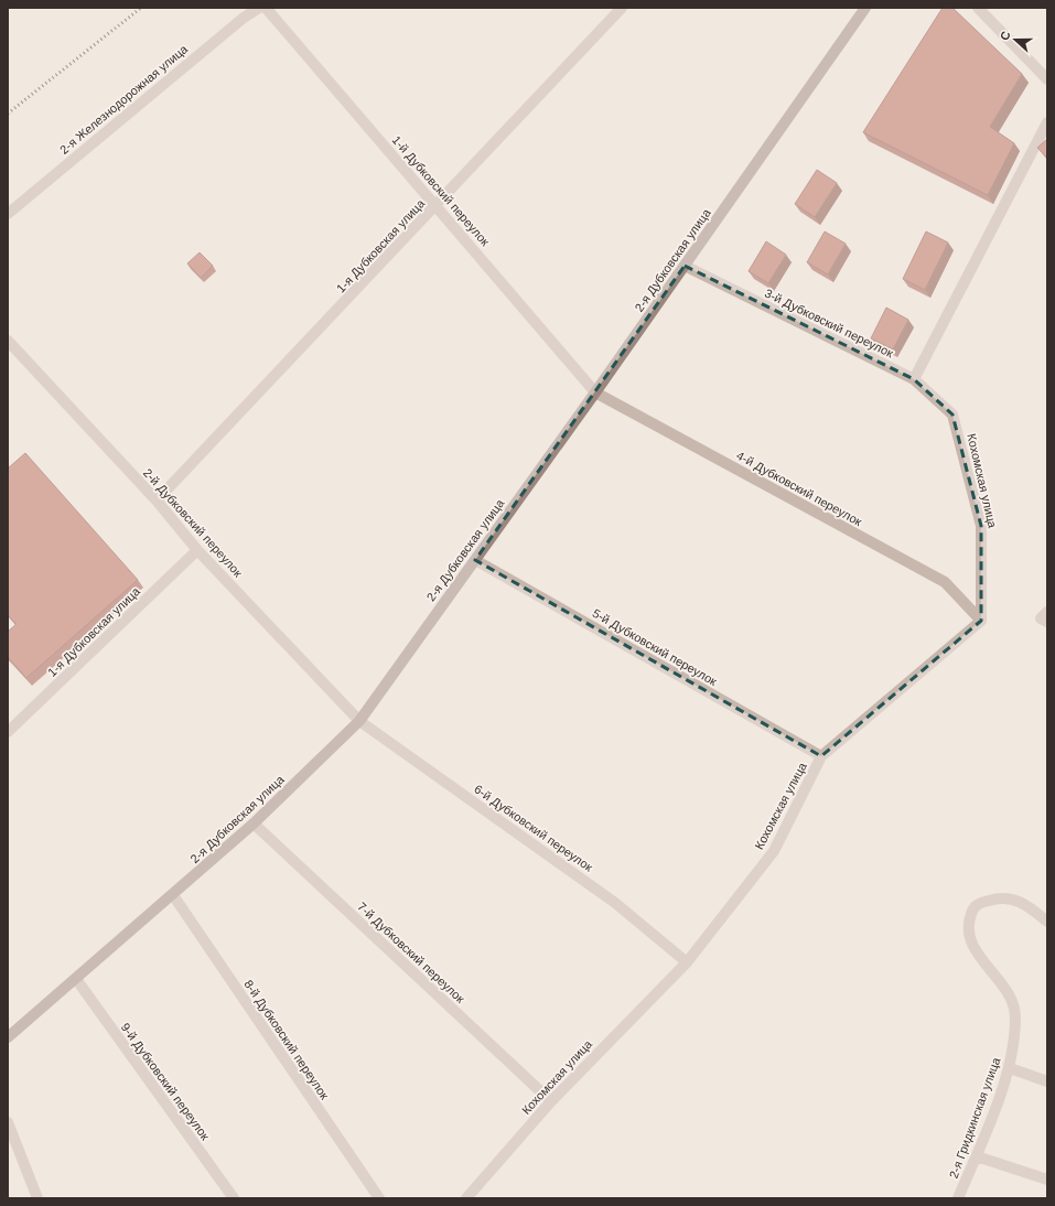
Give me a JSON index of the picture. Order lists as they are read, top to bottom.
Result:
{
  "streets": {
    "main road": ["2-я Дубковская улица"],
    "street": [
      "2-я Железнодорожная улица",
      "1-й Дубковский переулок",
      "1-я Дубковская улица",
      "3-й Дубковский переулок",
      "Кохомская улица",
      "4-й Дубковский переулок",
      "2-й Дубковский переулок",
      "5-й Дубковский переулок",
      "6-й Дубковский переулок",
      "7-й Дубковский переулок",
      "8-й Дубковский переулок",
      "9-й Дубковский переулок",
      "2-я Гридкинская улица"
    ]
  },
  "crossings": [
    ["1-й Дубковский переулок", "1-я Дубковская улица"],
    ["1-й Дубковский переулок", "2-я Дубковская улица"],
    ["1-й Дубковский переулок", "4-й Дубковский переулок"],
    ["1-я Дубковская улица", "2-й Дубковский переулок"],
    ["2-я Дубковская улица", "3-й Дубковский переулок"],
    ["2-я Дубковская улица", "4-й Дубковский переулок"],
    ["2-я Дубковская улица", "2-й Дубковский переулок"],
    ["2-я Дубковская улица", "5-й Дубковский переулок"],
    ["2-я Дубковская улица", "6-й Дубковский переулок"],
    ["2-я Дубковская улица", "7-й Дубковский переулок"],
    ["2-я Дубковская улица", "8-й Дубковский переулок"],
    ["2-я Дубковская улица", "9-й Дубковский переулок"],
    ["3-й Дубковский переулок", "Кохомская улица"],
    ["Кохомская улица", "4-й Дубковский переулок"],
    ["Кохомская улица", "5-й Дубковский переулок"],
    ["Кохомская улица", "6-й Дубковский переулок"],
    ["Кохомская улица", "7-й Дубковский переулок"],
    ["2-й Дубковский переулок", "6-й Дубковский переулок"]
  ],
  "north": "left"
}
